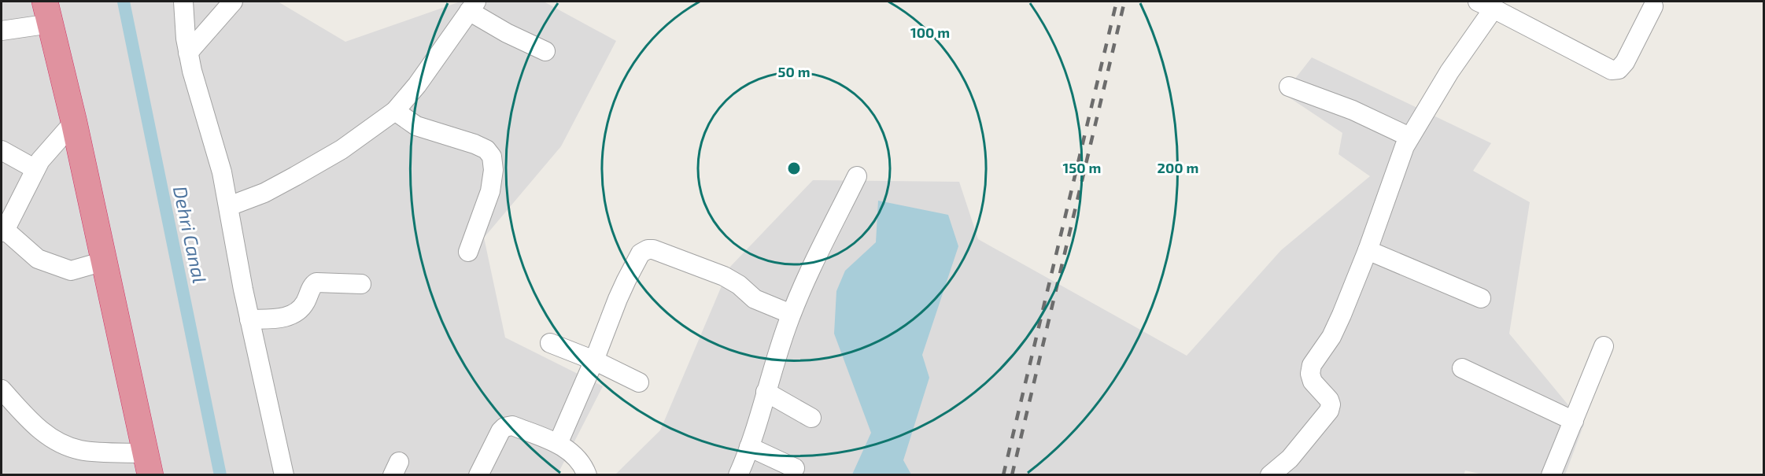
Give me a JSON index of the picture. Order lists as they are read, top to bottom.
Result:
{
  "water": ["Dehri Canal"],
  "rings": [
    "100 m",
    "50 m",
    "150 m",
    "200 m"
  ]
}
